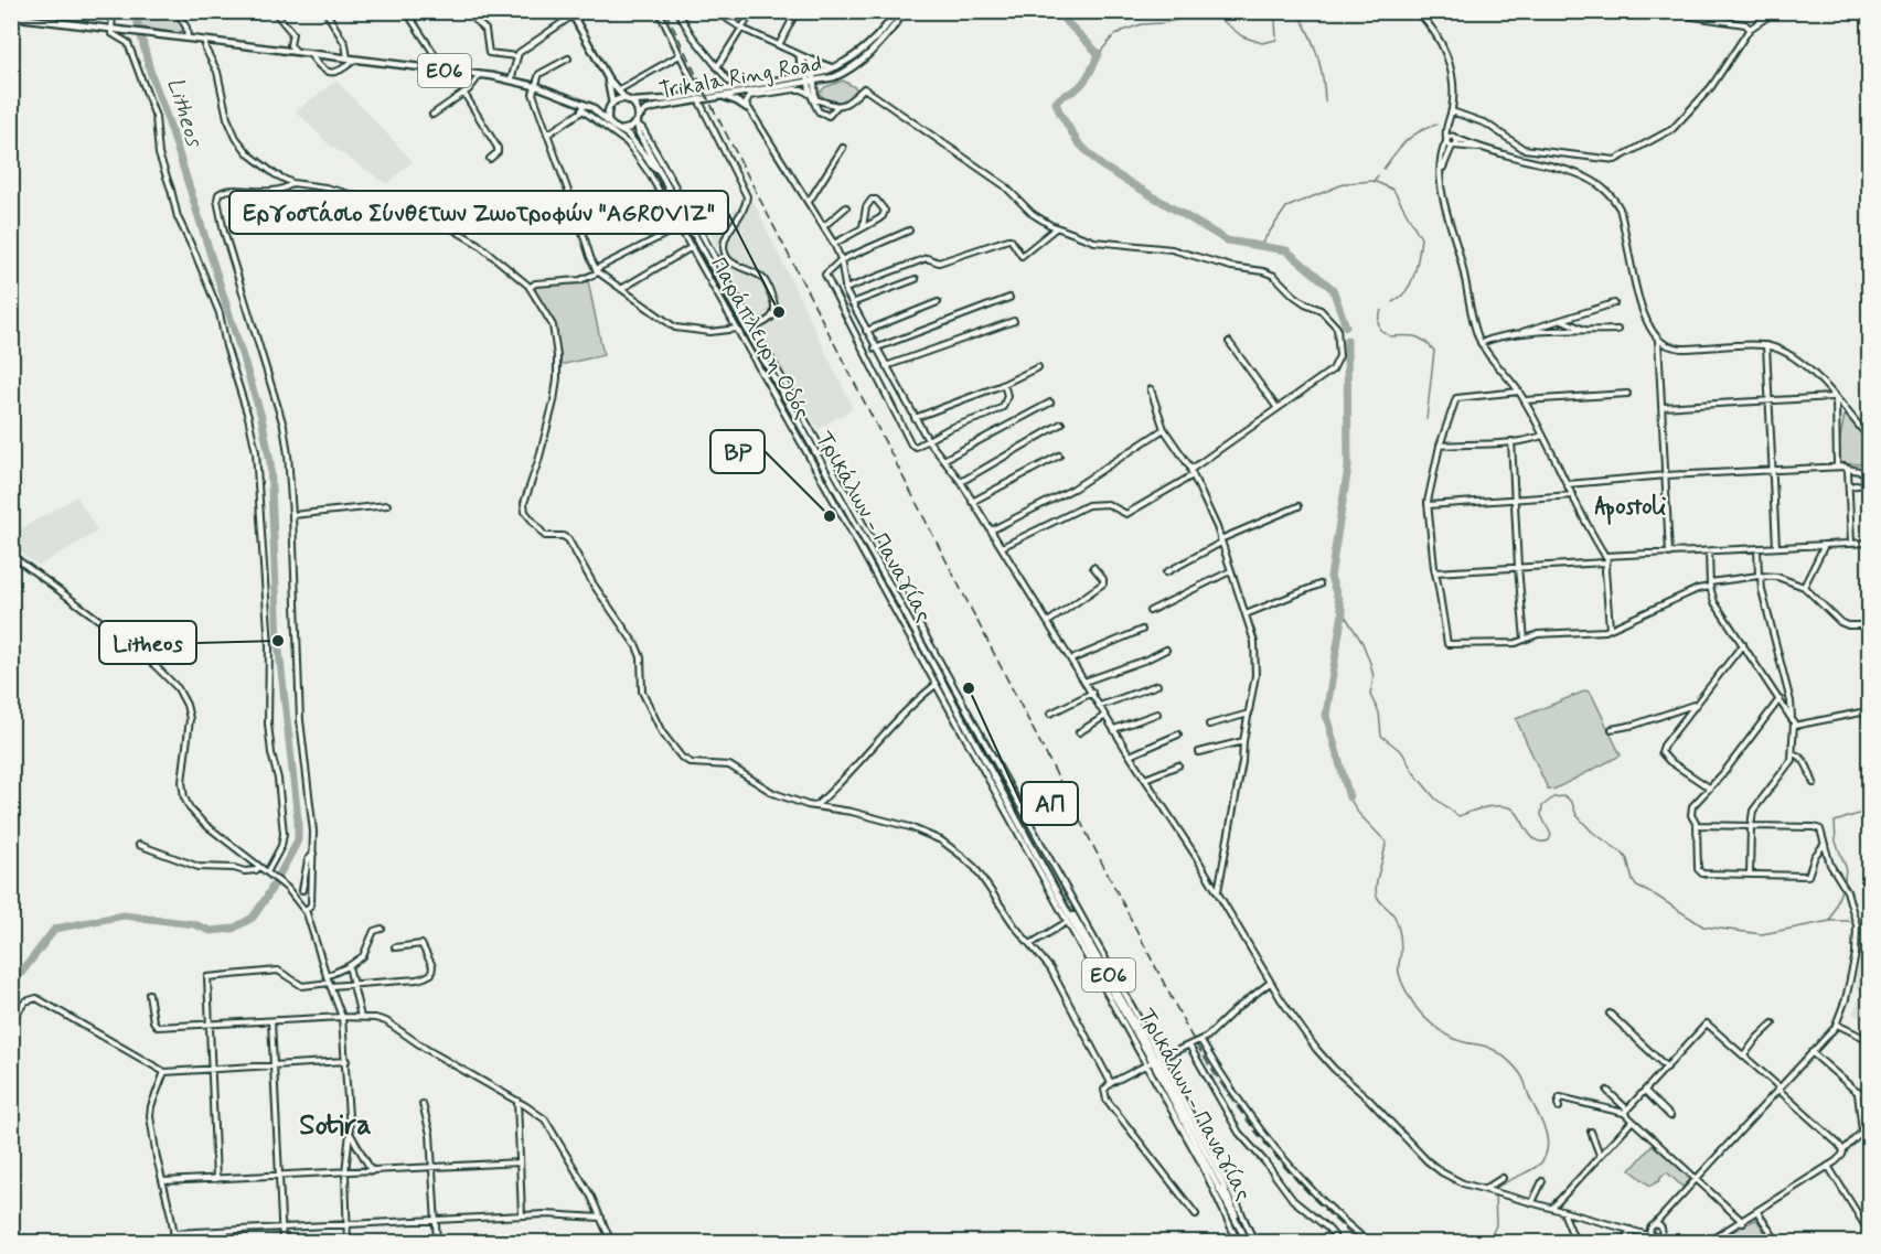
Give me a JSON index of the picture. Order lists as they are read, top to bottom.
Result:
{
  "streets": {
    "main road": ["ΕΟ6", "Trikala Ring Road", "Τρικάλων - Παναγίας"],
    "street": ["Παράπλευρη Οδός"]
  },
  "crossings": [
    ["ΕΟ6", "Trikala Ring Road"],
    ["ΕΟ6", "Παράπλευρη Οδός"],
    ["ΕΟ6", "Τρικάλων - Παναγίας"],
    ["Trikala Ring Road", "Παράπλευρη Οδός"],
    ["Trikala Ring Road", "Τρικάλων - Παναγίας"],
    ["Παράπλευρη Οδός", "Τρικάλων - Παναγίας"]
  ],
  "districts": ["Apostoli", "Sotira"],
  "water": ["Litheos"],
  "places": [
    "Εργοστάσιο Σύνθετων Ζωοτροφών \"AGROVIZ\"",
    "BP",
    "Litheos",
    "ΑΠ"
  ]
}
